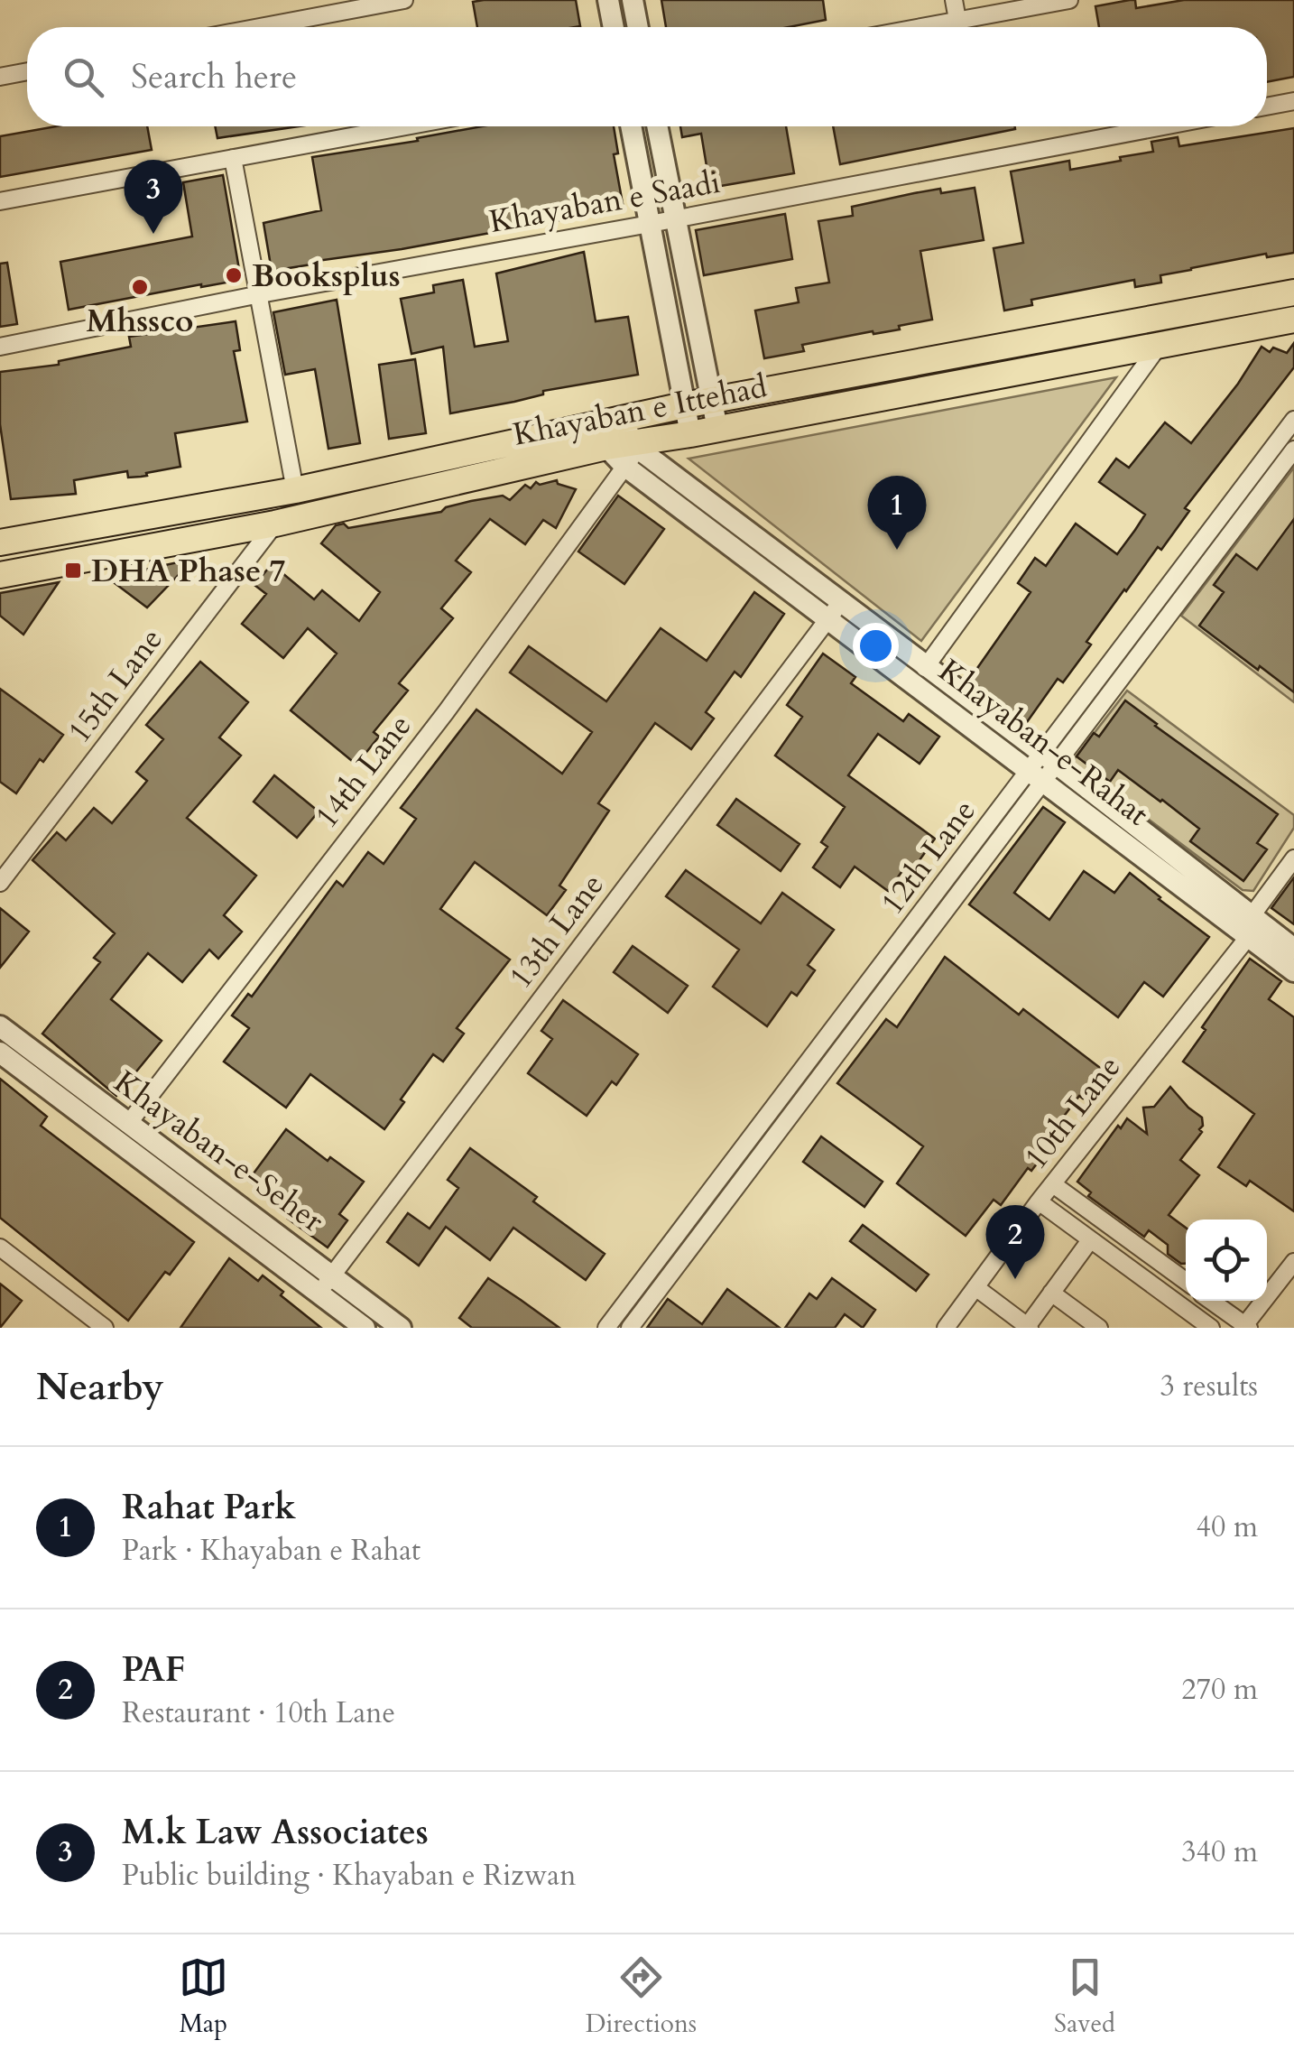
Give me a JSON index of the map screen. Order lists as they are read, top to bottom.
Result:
{
  "streets": {
    "main road": ["Khayaban e Ittehad"],
    "street": [
      "Khayaban e Saadi",
      "15th Lane",
      "Khayaban-e-Rahat",
      "14th Lane",
      "12th Lane",
      "13th Lane",
      "10th Lane",
      "Khayaban-e-Seher"
    ]
  },
  "crossings": [
    ["Khayaban e Ittehad", "15th Lane"],
    ["Khayaban e Ittehad", "14th Lane"],
    ["Khayaban-e-Rahat", "12th Lane"],
    ["Khayaban-e-Rahat", "13th Lane"],
    ["14th Lane", "Khayaban-e-Seher"],
    ["13th Lane", "Khayaban-e-Seher"]
  ],
  "places": {
    "other": ["Booksplus", "Mhssco"],
    "transit": ["DHA Phase 7"]
  },
  "page": {
    "search": "Search here",
    "pins": ["3", "1", "2"],
    "heading": ["Nearby", "3 results"],
    "list": [
      {
        "mark": "1",
        "name": "Rahat Park",
        "note": "Park · Khayaban e Rahat",
        "value": "40 m"
      },
      {
        "mark": "2",
        "name": "PAF",
        "note": "Restaurant · 10th Lane",
        "value": "270 m"
      },
      {
        "mark": "3",
        "name": "M.k Law Associates",
        "note": "Public building · Khayaban e Rizwan",
        "value": "340 m"
      }
    ],
    "nav": ["Map", "Directions", "Saved"]
  }
}
